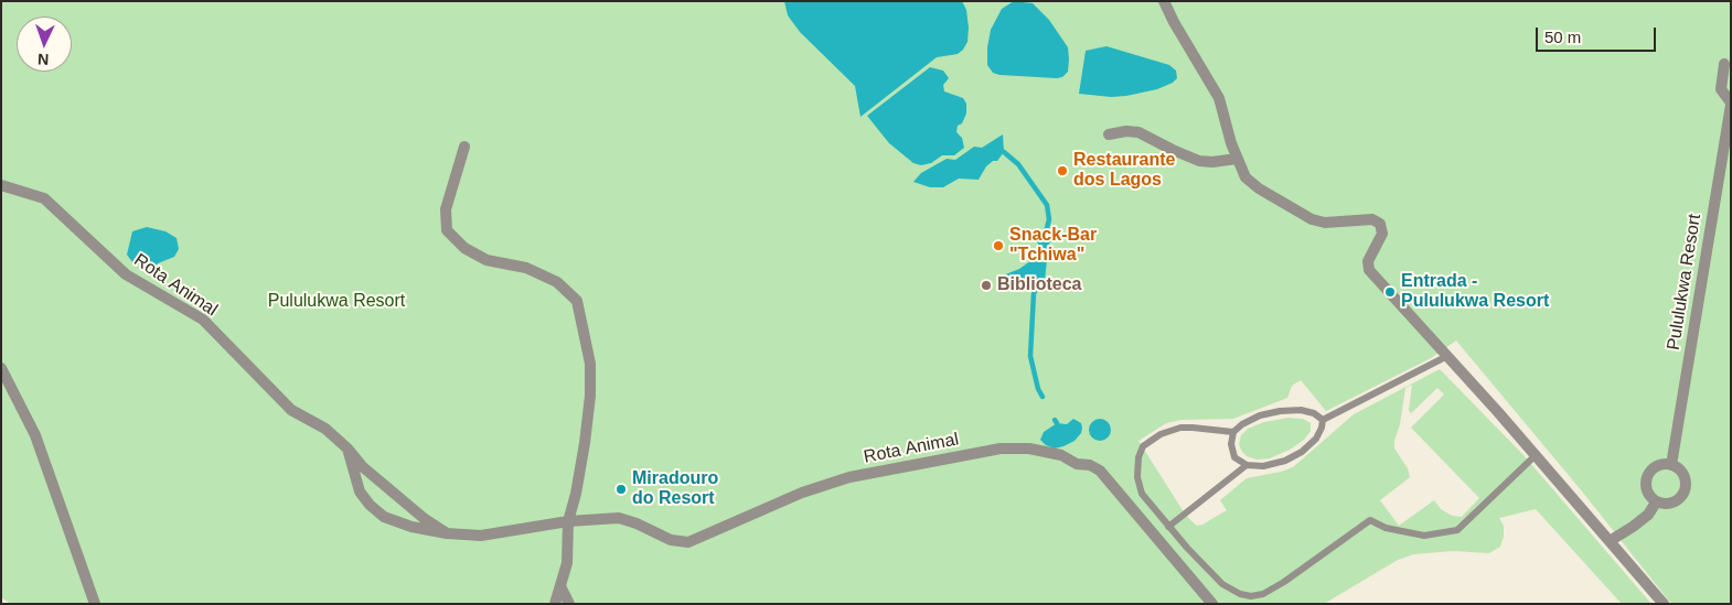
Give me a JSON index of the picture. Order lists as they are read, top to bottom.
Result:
{
  "streets": {
    "street": ["Pululukwa Resort", "Rota Animal"]
  },
  "parks": ["Pululukwa Resort"],
  "places": [
    "Restaurante dos Lagos",
    "Snack-Bar \"Tchiwa\"",
    "Biblioteca",
    "Entrada - Pululukwa Resort",
    "Miradouro do Resort"
  ],
  "scale_bar": "50 m",
  "north": "bottom"
}
